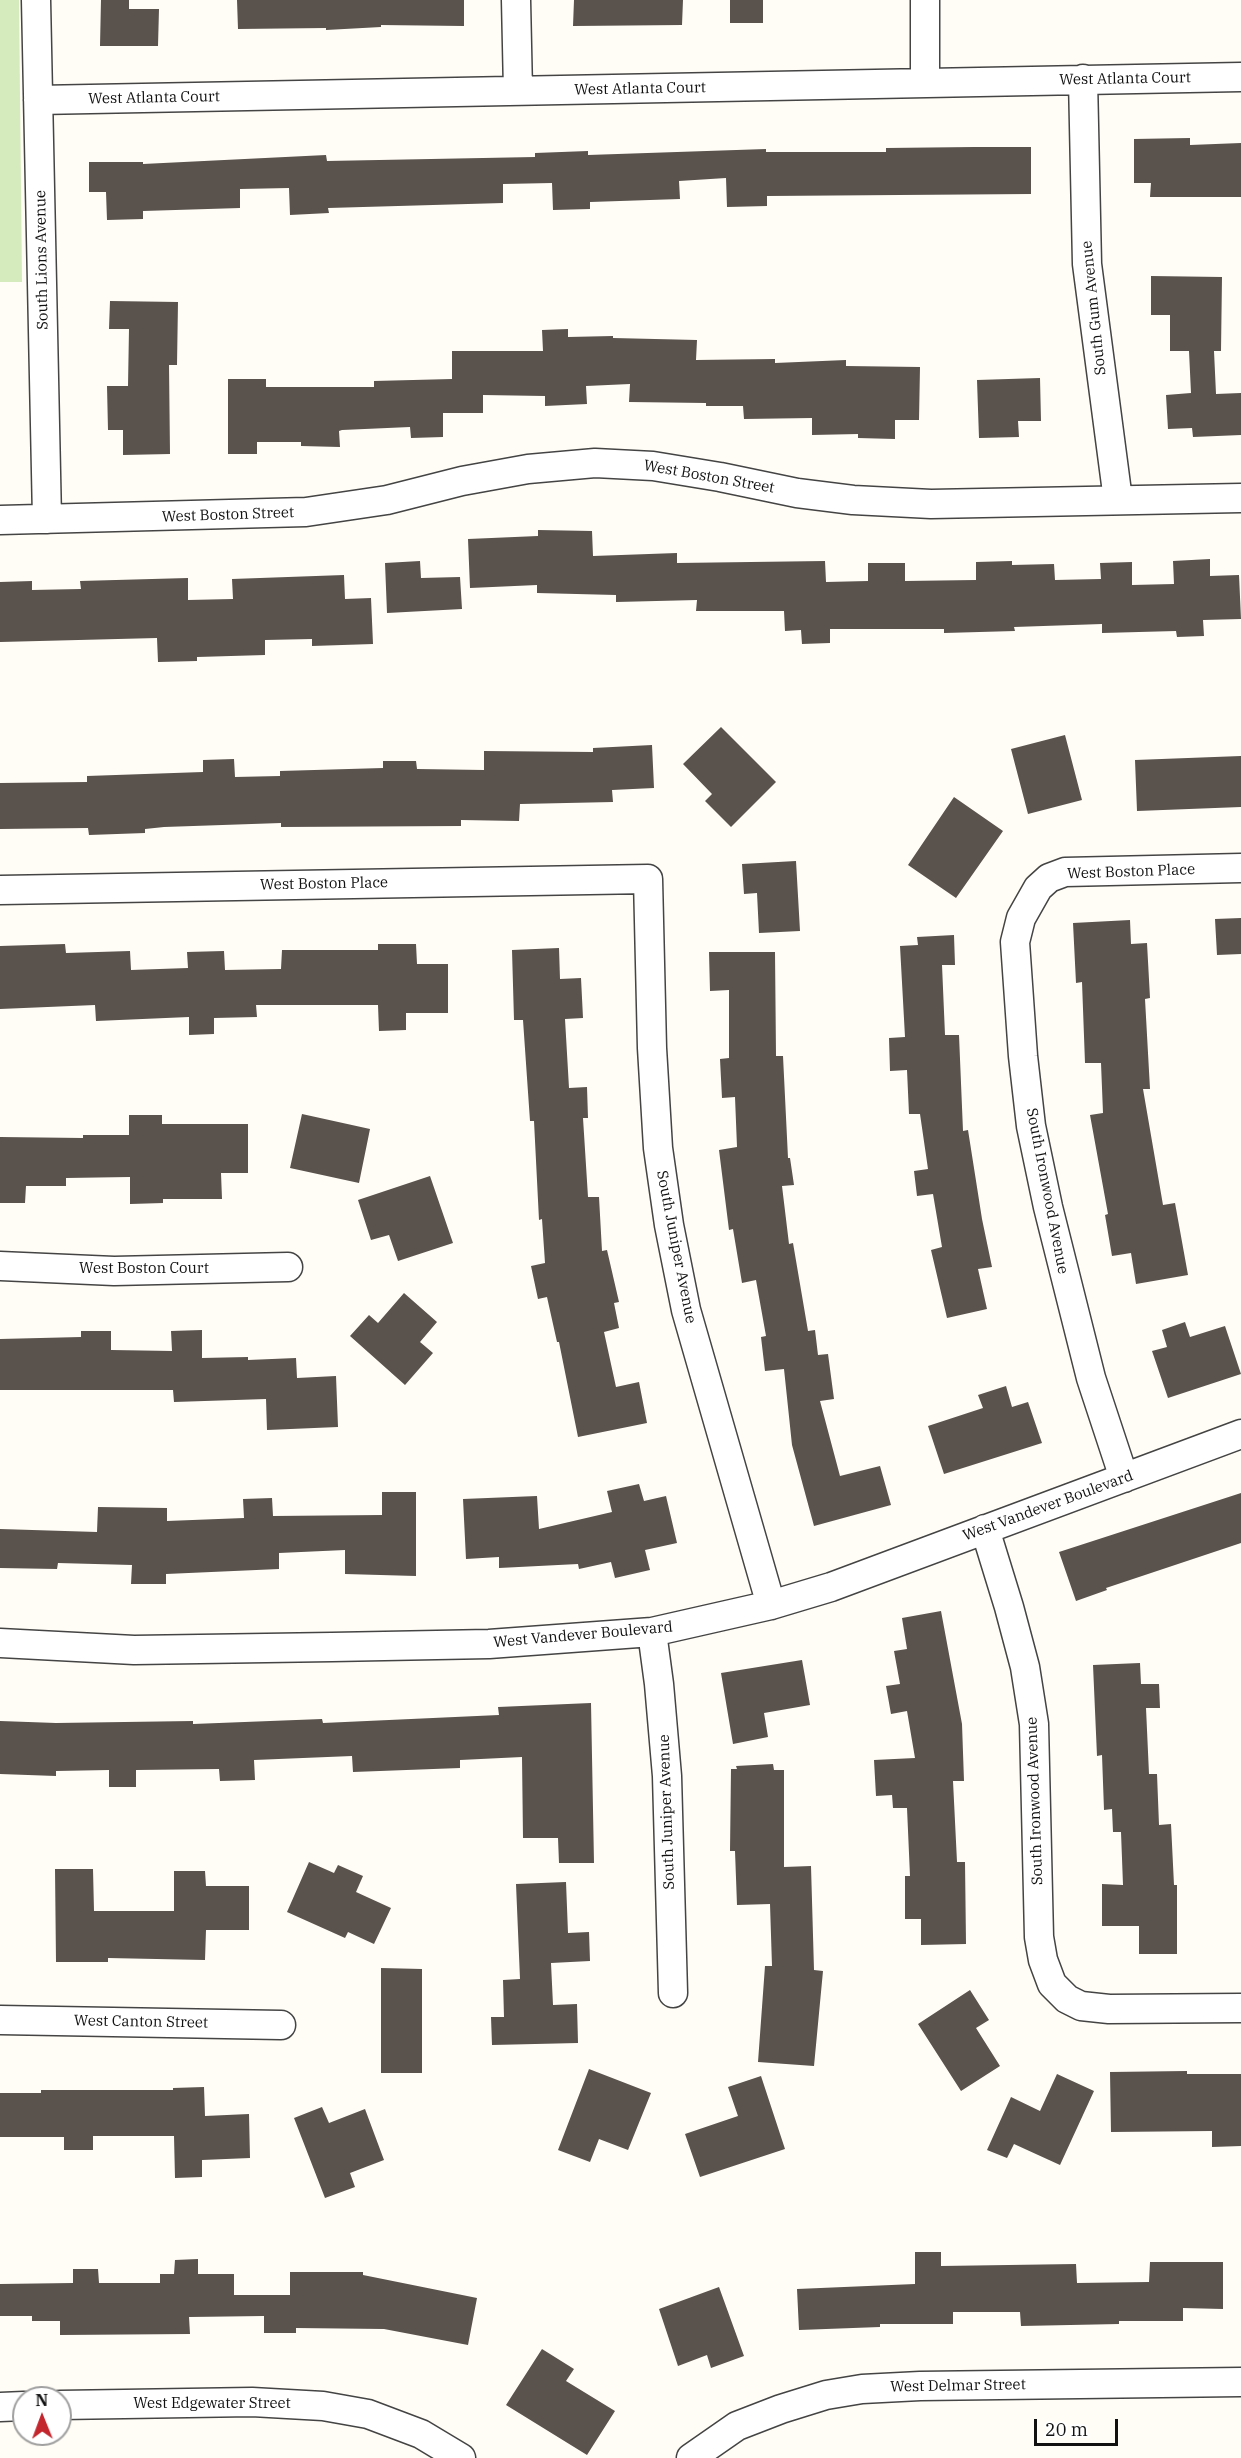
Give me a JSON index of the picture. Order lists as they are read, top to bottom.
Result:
{
  "streets": {
    "street": [
      "West Atlanta Court",
      "South Lions Avenue",
      "South Gum Avenue",
      "West Boston Street",
      "West Boston Place",
      "South Ironwood Avenue",
      "South Juniper Avenue",
      "West Boston Court",
      "West Vandever Boulevard",
      "West Canton Street",
      "West Delmar Street",
      "West Edgewater Street"
    ]
  },
  "crossings": [
    ["West Atlanta Court", "South Lions Avenue"],
    ["West Atlanta Court", "South Gum Avenue"],
    ["South Lions Avenue", "West Boston Street"],
    ["South Gum Avenue", "West Boston Street"],
    ["West Boston Place", "South Ironwood Avenue"],
    ["West Boston Place", "South Juniper Avenue"],
    ["South Ironwood Avenue", "West Vandever Boulevard"],
    ["South Juniper Avenue", "West Vandever Boulevard"]
  ],
  "scale_bar": "20 m",
  "north": "top"
}
